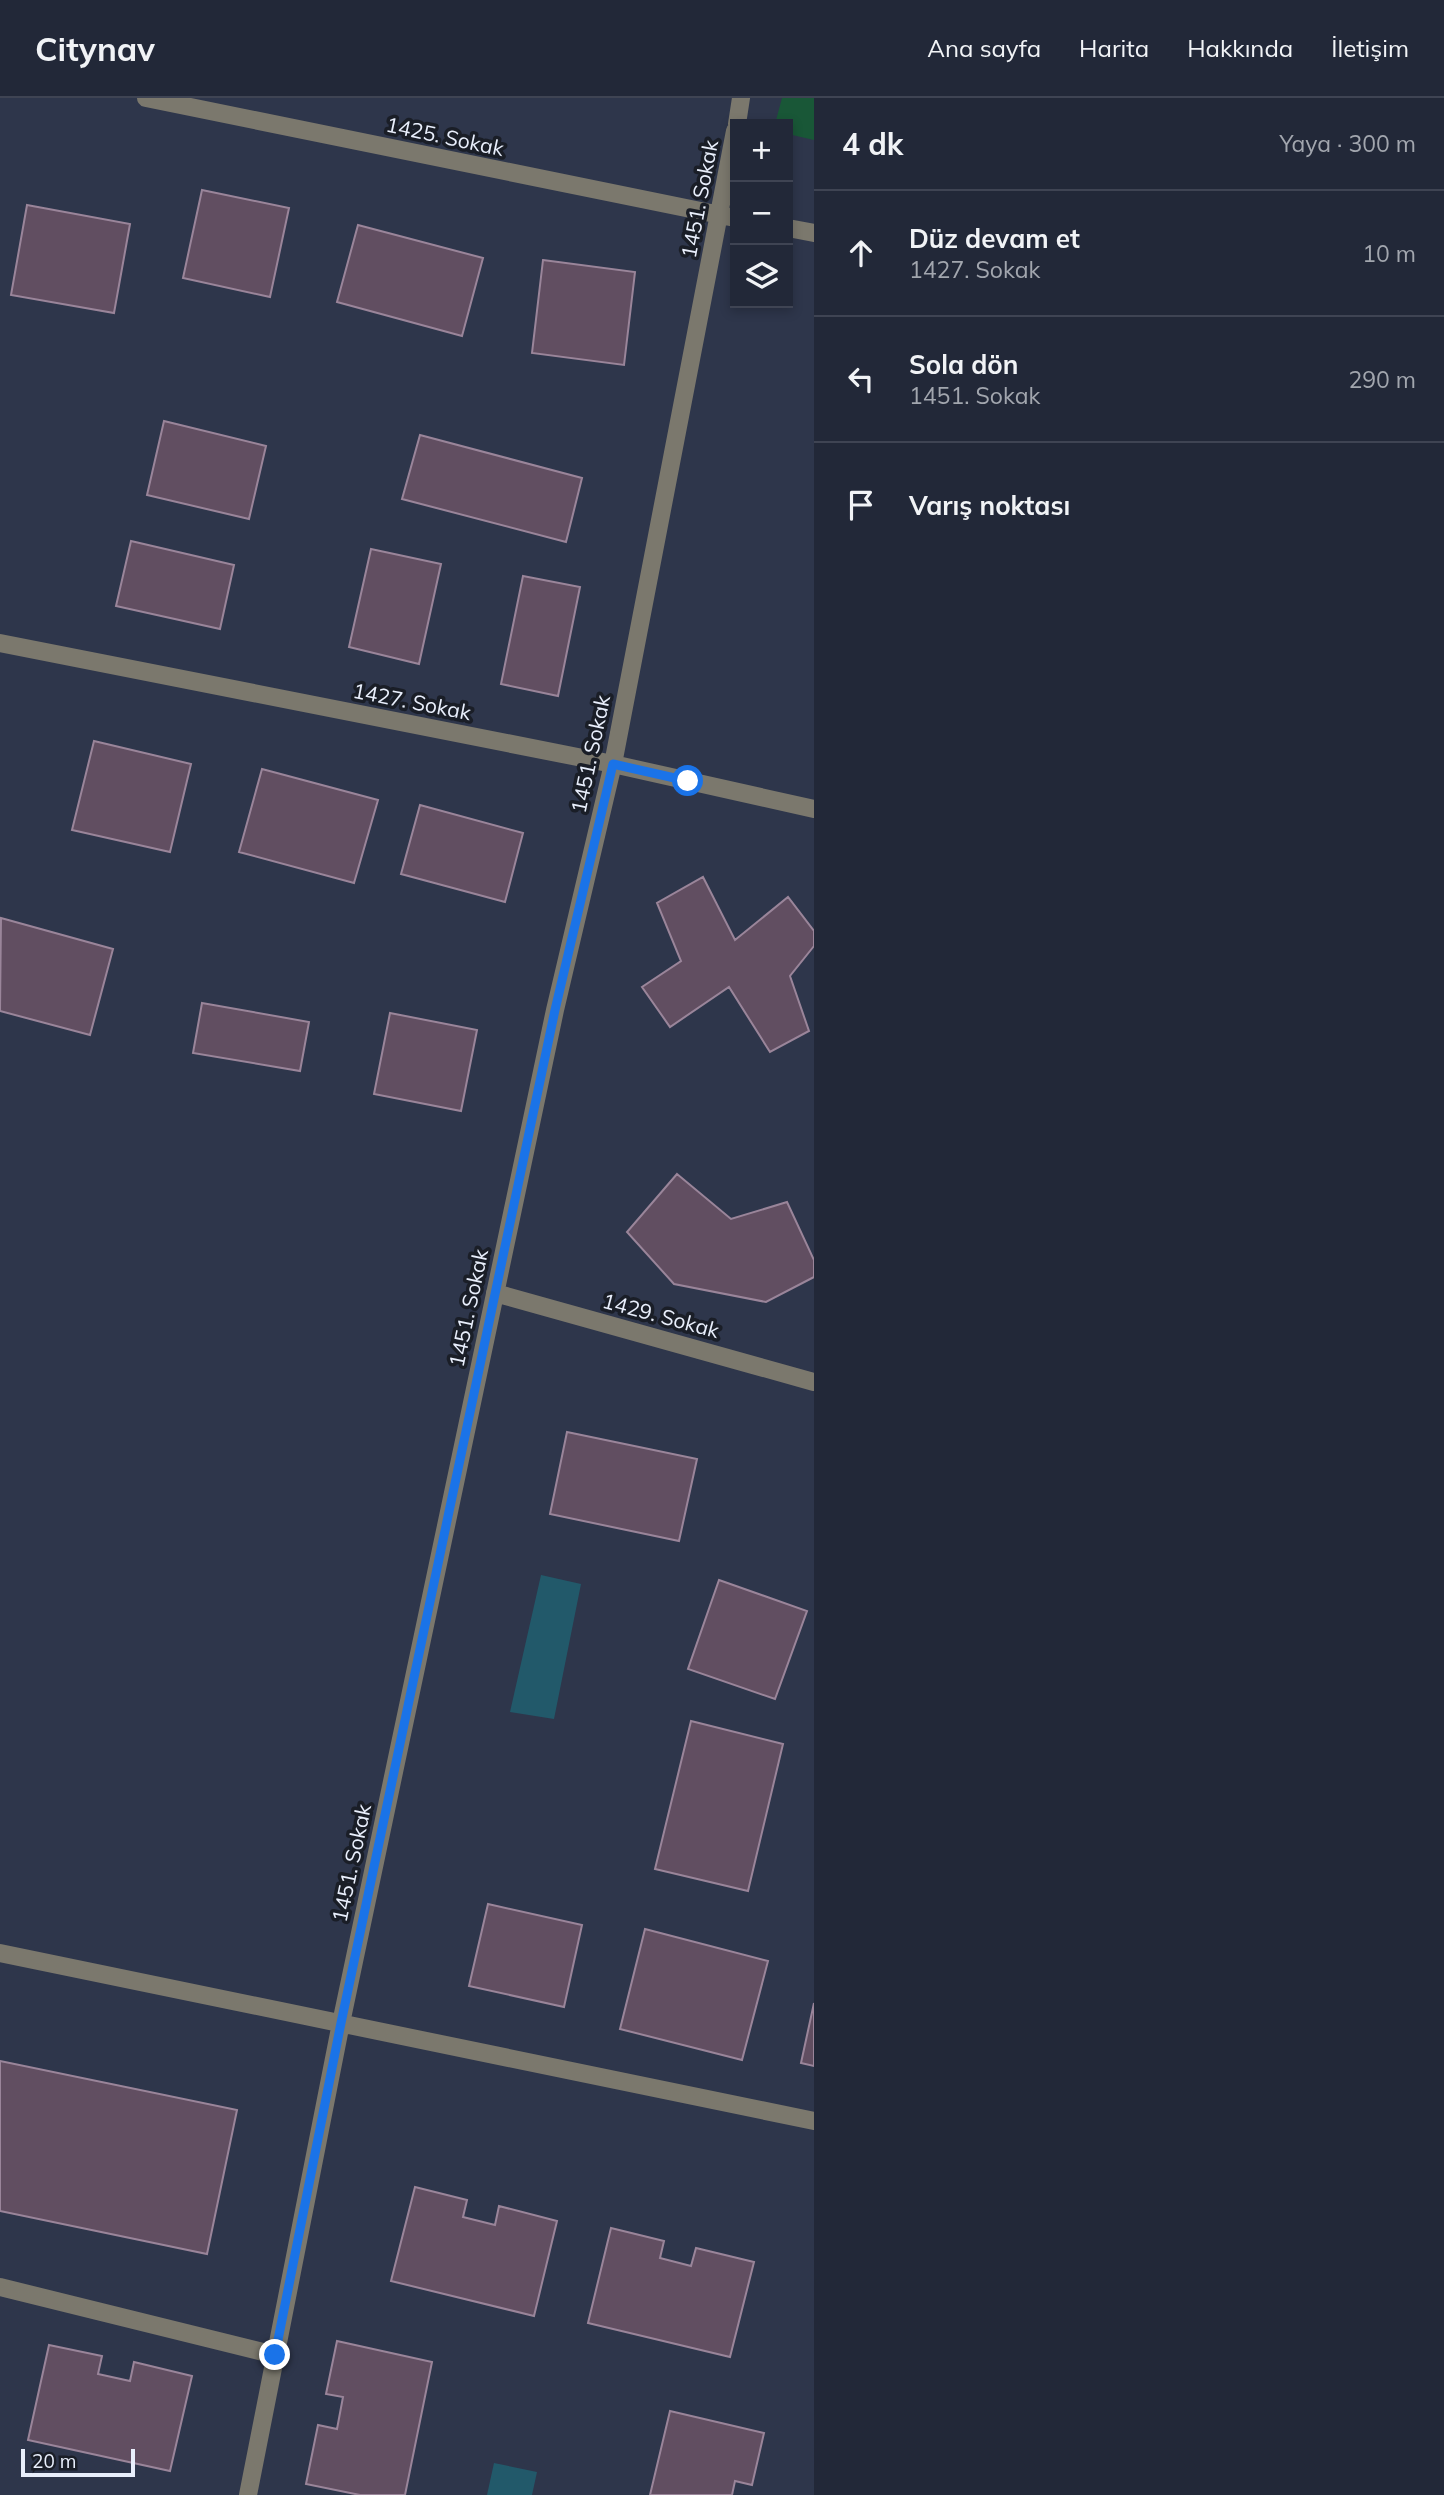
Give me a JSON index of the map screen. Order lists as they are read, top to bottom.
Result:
{
  "streets": {
    "street": [
      "1425. Sokak",
      "1451. Sokak",
      "1427. Sokak",
      "1429. Sokak"
    ]
  },
  "crossings": [
    ["1425. Sokak", "1451. Sokak"],
    ["1451. Sokak", "1427. Sokak"],
    ["1451. Sokak", "1429. Sokak"]
  ],
  "scale_bar": "20 m",
  "page": {
    "header": "Citynav",
    "nav": [
      "Ana sayfa",
      "Harita",
      "Hakkında",
      "İletişim"
    ],
    "heading": ["4 dk", "Yaya · 300 m"],
    "map_buttons": ["+", "−"],
    "list": [
      ["Düz devam et", "1427. Sokak", "10 m"],
      ["Sola dön", "1451. Sokak", "290 m"],
      "Varış noktası"
    ],
    "scale": "20 m"
  }
}
